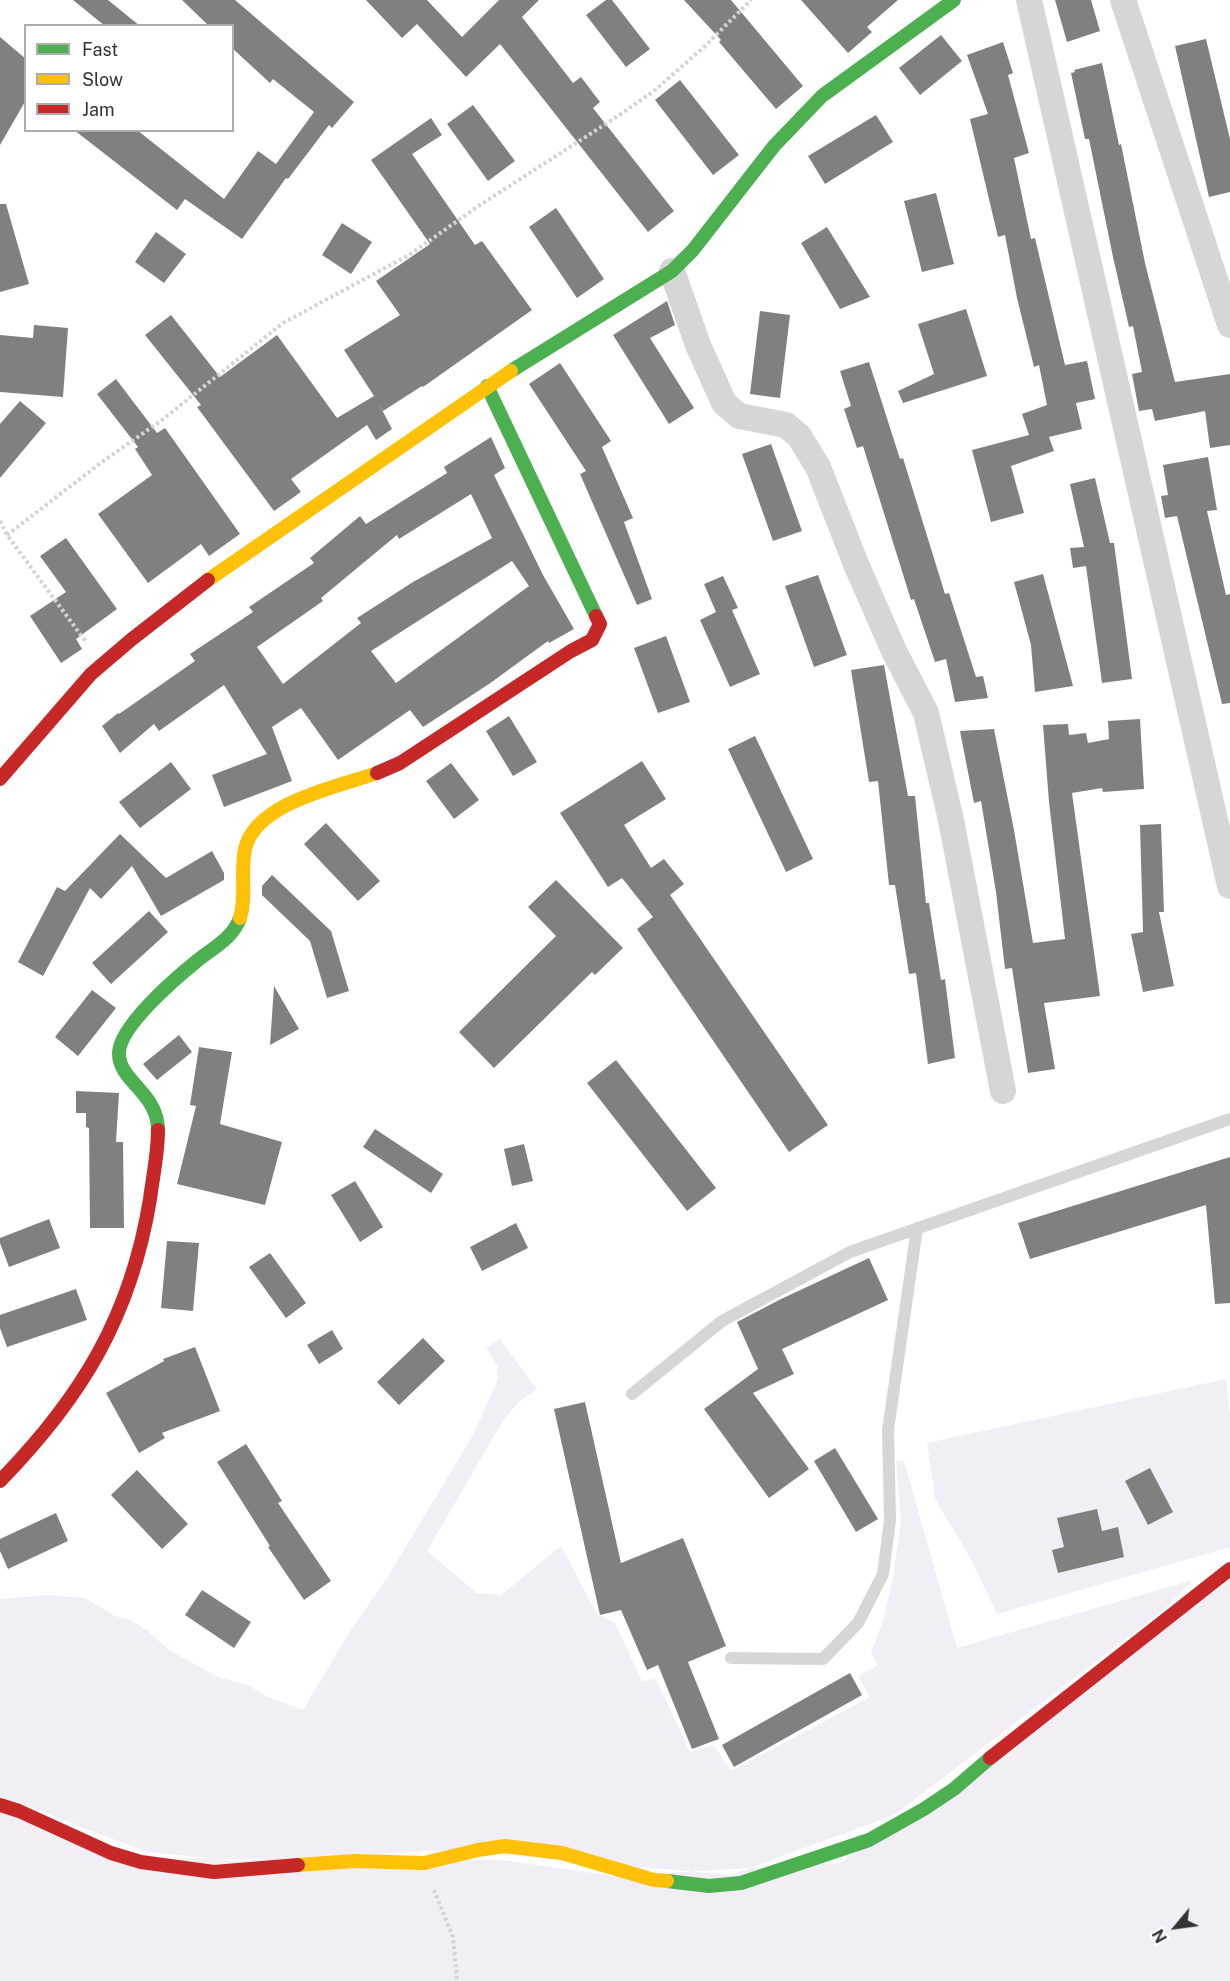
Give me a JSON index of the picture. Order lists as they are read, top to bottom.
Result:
{
  "legend": ["Fast", "Slow", "Jam"],
  "north": "bottom left"
}
